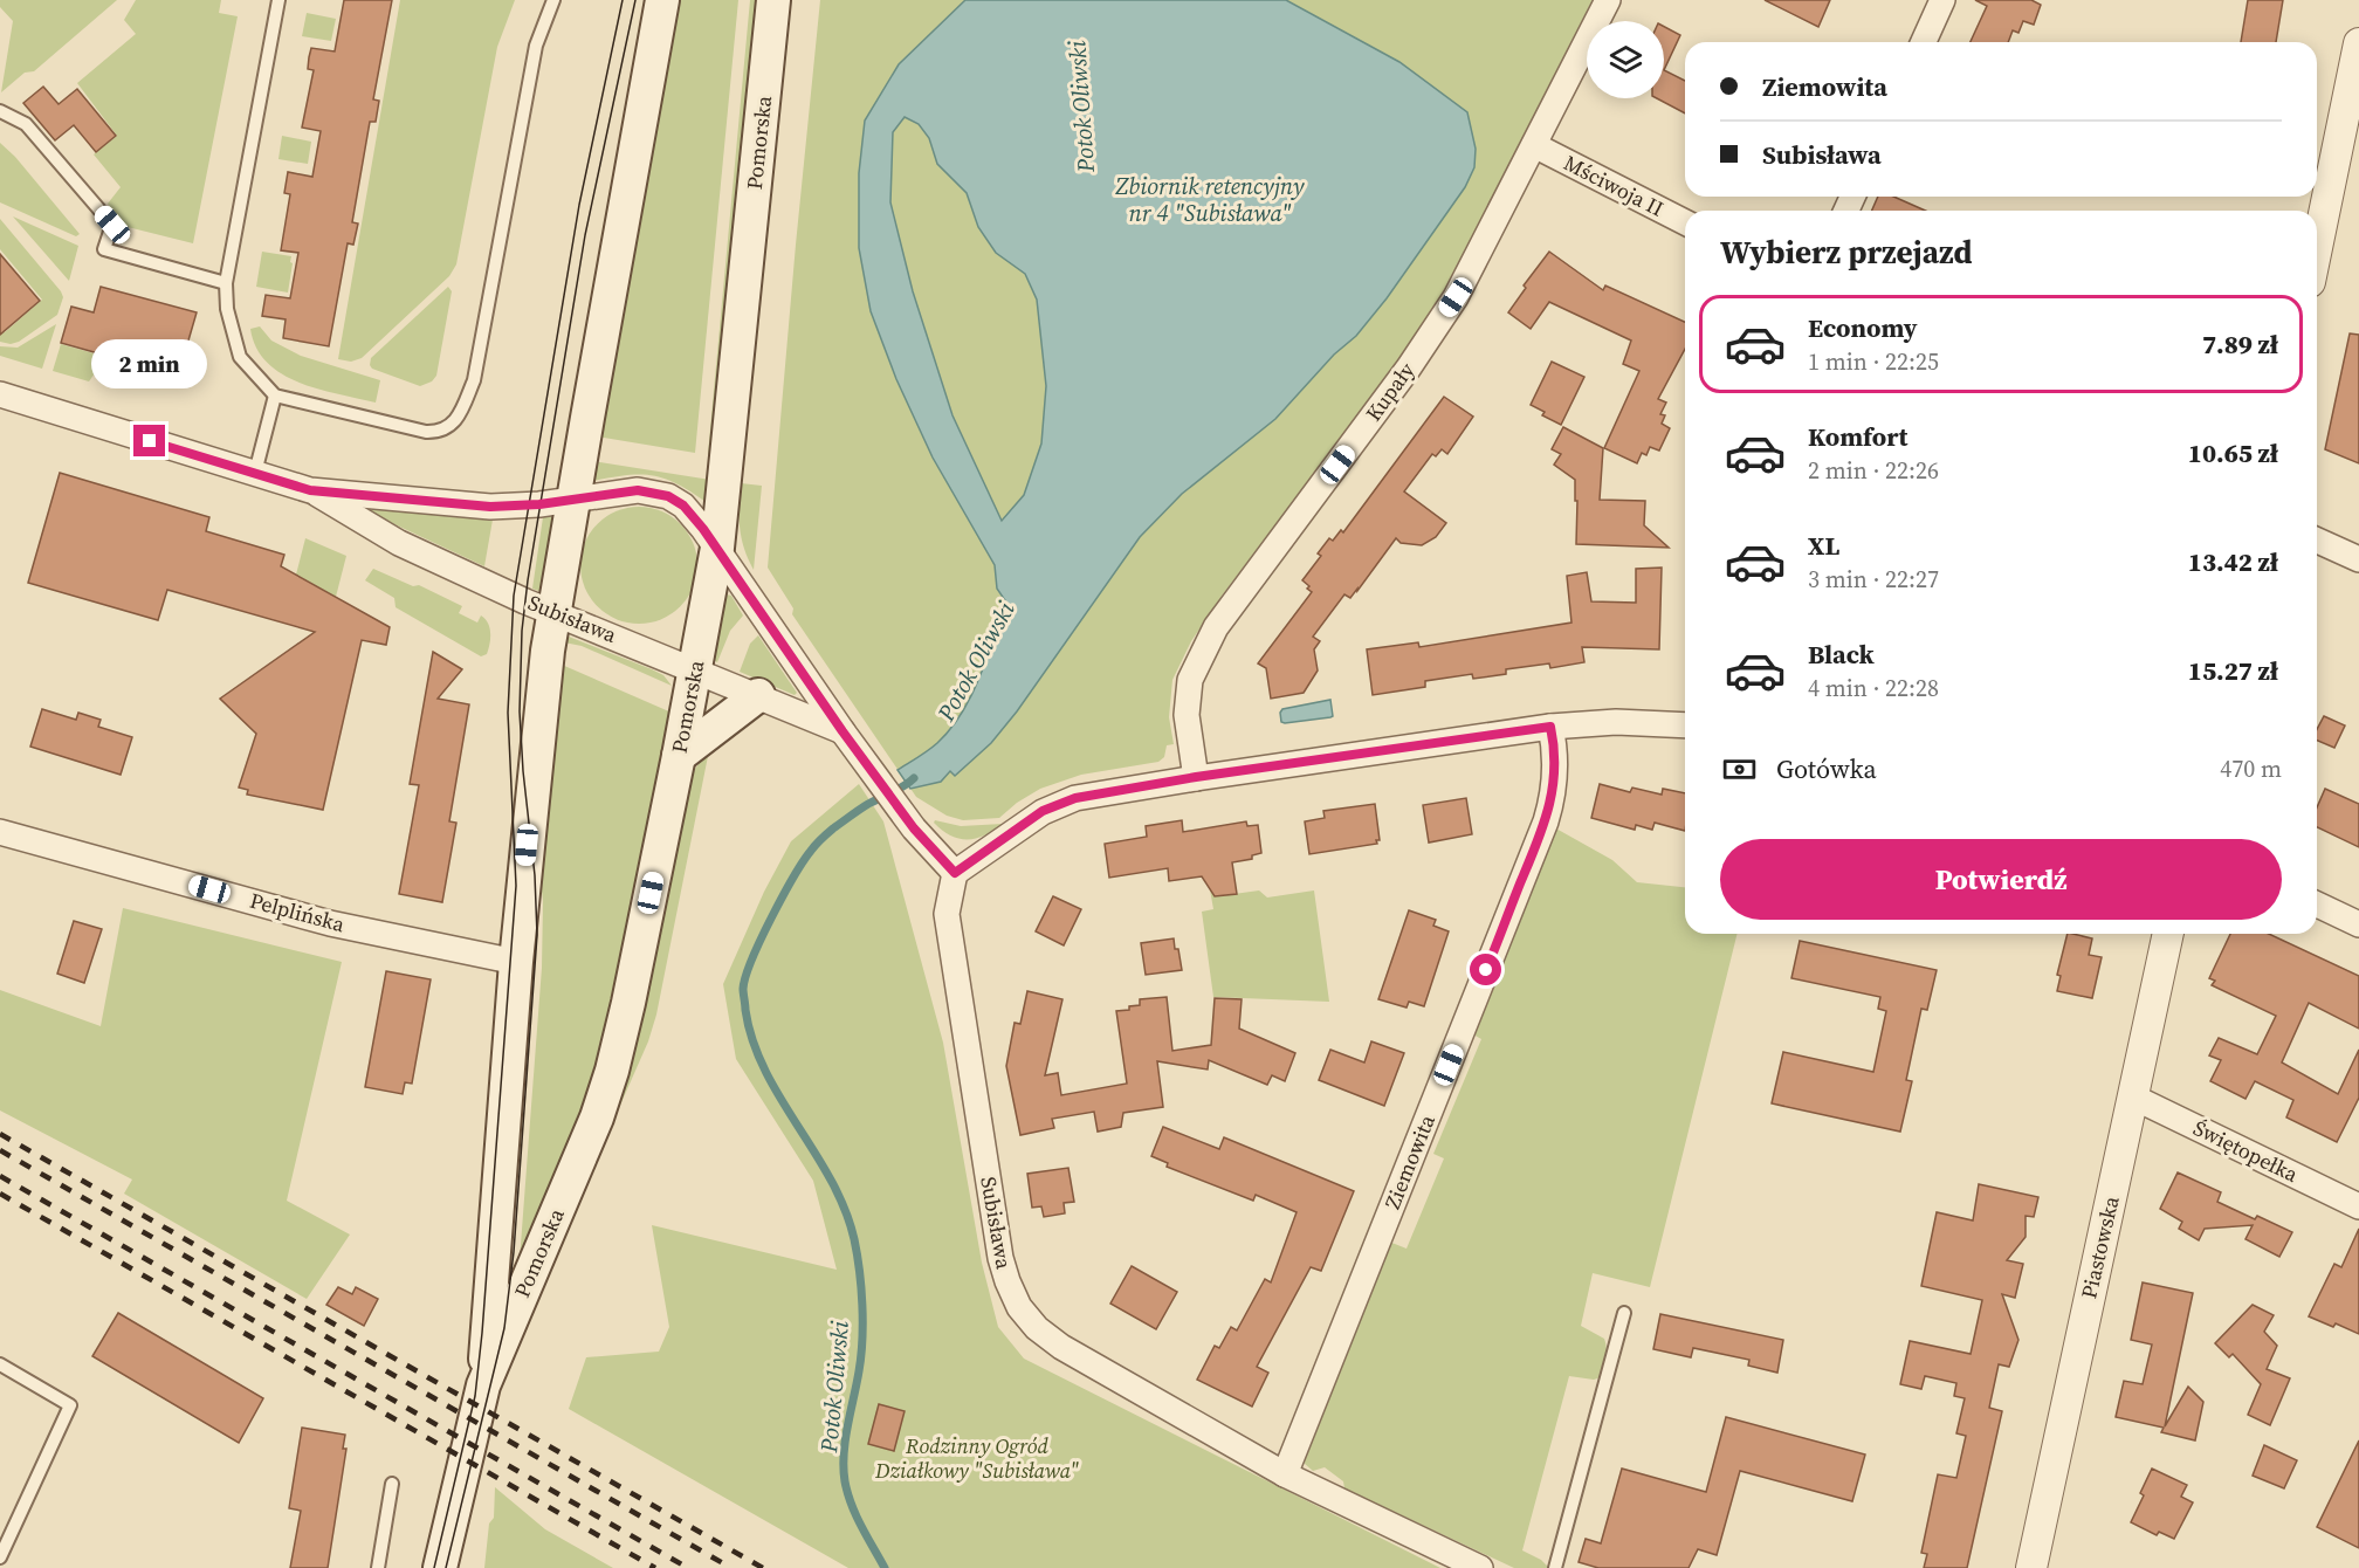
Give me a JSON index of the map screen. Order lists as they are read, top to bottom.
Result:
{
  "streets": {
    "main road": ["Pomorska"],
    "street": [
      "Mściwoja II",
      "Kupały",
      "Subisława",
      "Pelplińska",
      "Świętopełka",
      "Ziemowita",
      "Piastowska"
    ]
  },
  "crossings": [
    ["Pomorska", "Subisława"],
    ["Pomorska", "Pelplińska"],
    ["Mściwoja II", "Kupały"],
    ["Subisława", "Ziemowita"],
    ["Świętopełka", "Piastowska"]
  ],
  "water": ["Potok Oliwski", "Zbiornik retencyjny nr 4 \"Subisława\""],
  "parks": ["Rodzinny Ogród Działkowy \"Subisława\""],
  "page": {
    "banner": ["Ziemowita", "Subisława"],
    "heading": "Wybierz przejazd",
    "list": [
      {
        "name": "Economy",
        "note": "1 min · 22:25",
        "value": "7.89 zł"
      },
      {
        "name": "Komfort",
        "note": "2 min · 22:26",
        "value": "10.65 zł"
      },
      {
        "name": "XL",
        "note": "3 min · 22:27",
        "value": "13.42 zł"
      },
      {
        "name": "Black",
        "note": "4 min · 22:28",
        "value": "15.27 zł"
      }
    ],
    "bubble": "2 min",
    "pay": ["Gotówka", "470 m"],
    "buttons": "Potwierdź"
  }
}
